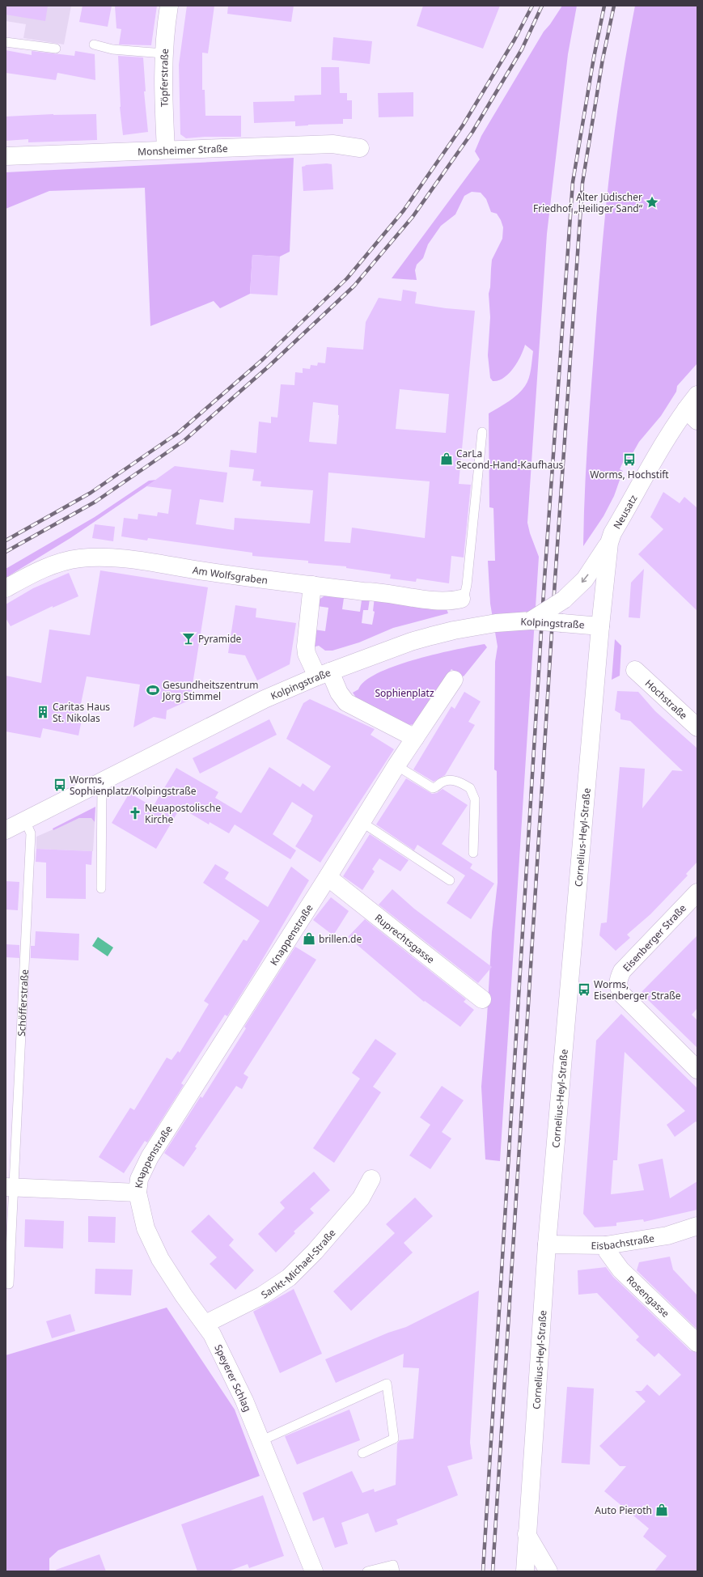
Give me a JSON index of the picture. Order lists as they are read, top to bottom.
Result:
{
  "streets": {
    "street": [
      "Töpferstraße",
      "Monsheimer Straße",
      "Neusatz",
      "Am Wolfsgraben",
      "Kolpingstraße",
      "Hochstraße",
      "Cornelius-Heyl-Straße",
      "Knappenstraße",
      "Ruprechtsgasse",
      "Eisenberger Straße",
      "Eisbachstraße",
      "Sankt-Michael-Straße",
      "Rosengasse",
      "Speyerer Schlag"
    ],
    "lane": ["Schöfferstraße"]
  },
  "crossings": [
    ["Töpferstraße", "Monsheimer Straße"],
    ["Neusatz", "Kolpingstraße"],
    ["Neusatz", "Cornelius-Heyl-Straße"],
    ["Kolpingstraße", "Cornelius-Heyl-Straße"],
    ["Kolpingstraße", "Schöfferstraße"],
    ["Cornelius-Heyl-Straße", "Eisbachstraße"],
    ["Knappenstraße", "Ruprechtsgasse"],
    ["Knappenstraße", "Speyerer Schlag"],
    ["Eisbachstraße", "Rosengasse"],
    ["Sankt-Michael-Straße", "Speyerer Schlag"]
  ],
  "parks": ["Sophienplatz"],
  "places": {
    "place": ["Alter Jüdischer Friedhof „Heiliger Sand“"],
    "shop": ["CarLa Second-Hand-Kaufhaus", "brillen.de", "Auto Pieroth"],
    "bus stop": ["Worms, Hochstift", "Worms, Sophienplatz/Kolpingstraße", "Worms, Eisenberger Straße"],
    "bar": ["Pyramide"],
    "sports": ["Gesundheitszentrum Jörg Stimmel"],
    "building": ["Caritas Haus St. Nikolas"],
    "church": ["Neuapostolische Kirche"]
  }
}
